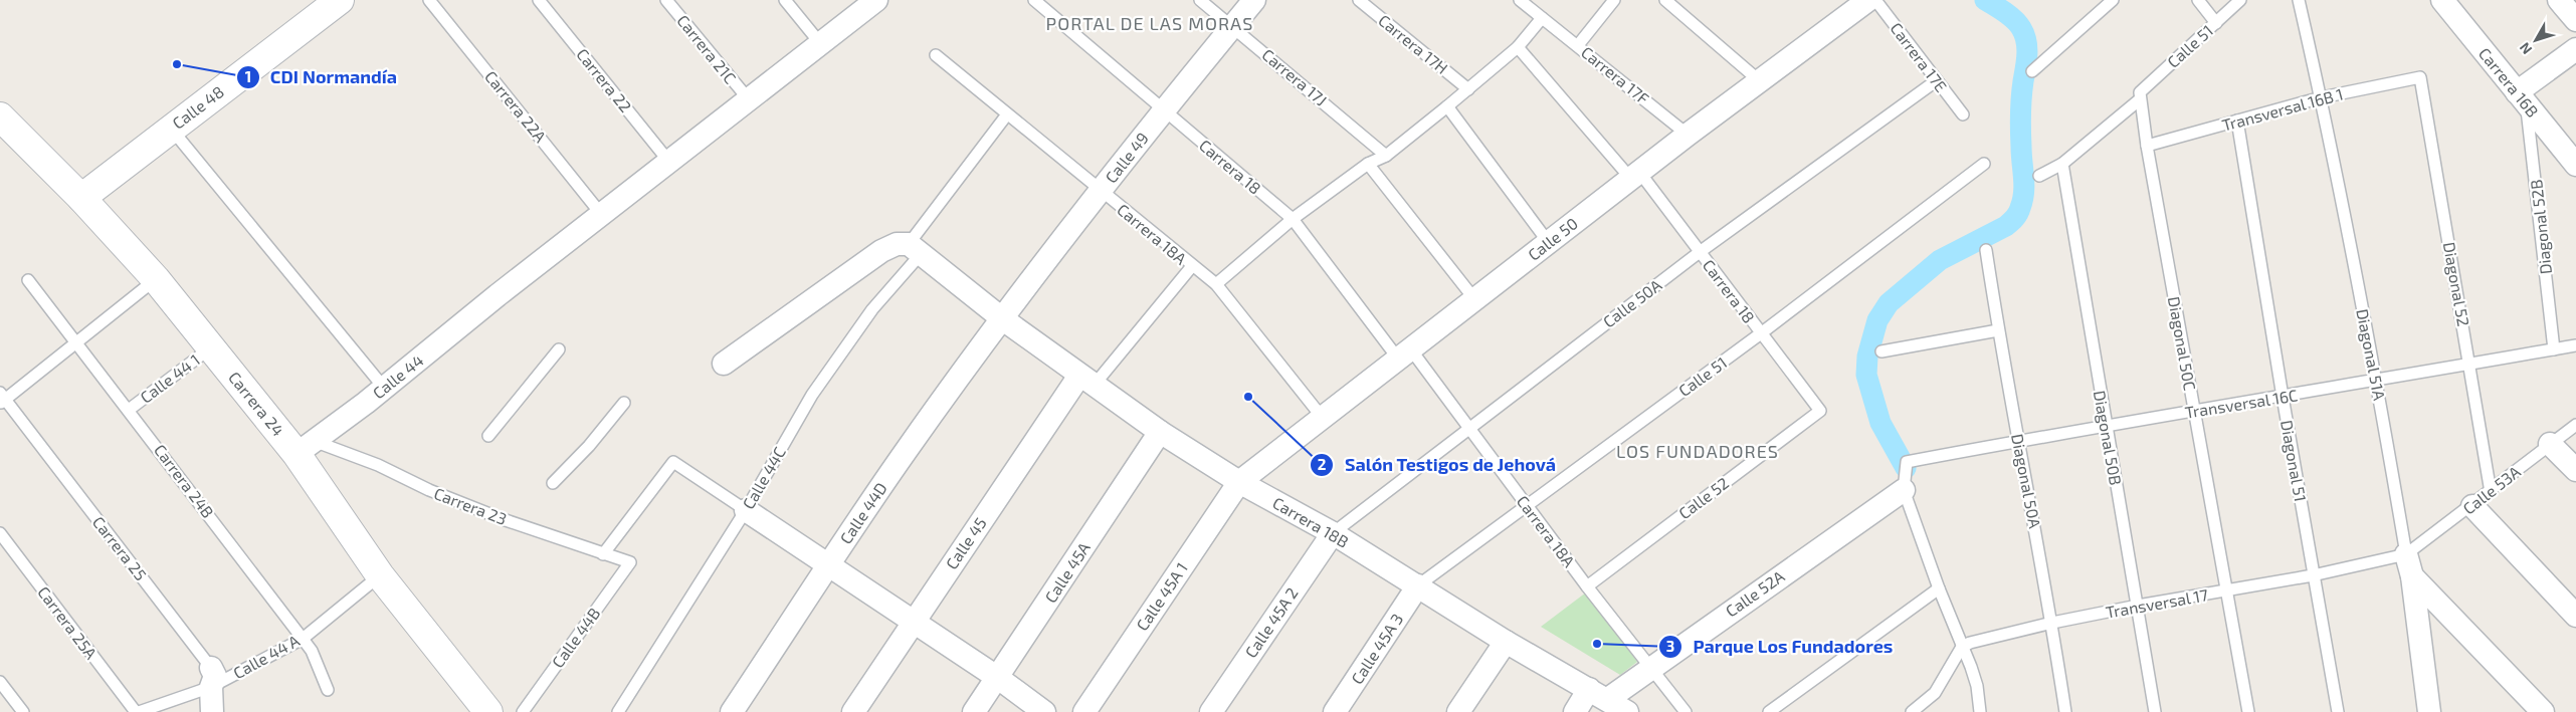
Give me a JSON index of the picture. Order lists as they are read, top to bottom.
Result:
{
  "streets": {
    "street": [
      "Carrera 16B",
      "Calle 48",
      "Calle 49",
      "Calle 50",
      "Diagonal 51A",
      "Calle 44",
      "Carrera 24",
      "Calle 44D",
      "Carrera 18B",
      "Calle 45",
      "Calle 45A",
      "Calle 52A",
      "Calle 45A 1",
      "Calle 45A 2",
      "Calle 45A 3"
    ],
    "lane": [
      "Carrera 17H",
      "Calle 51",
      "Carrera 21C",
      "Carrera 17E",
      "Carrera 17F",
      "Carrera 17J",
      "Carrera 22",
      "Carrera 22A",
      "Transversal 16B 1",
      "Carrera 18",
      "Diagonal 52B",
      "Carrera 18A",
      "Diagonal 52",
      "Calle 50A",
      "Diagonal 50C",
      "Calle 44 1",
      "Transversal 16C",
      "Diagonal 50B",
      "Diagonal 51",
      "Calle 44C",
      "Carrera 24B",
      "Diagonal 50A",
      "Calle 53A",
      "Calle 52",
      "Carrera 23",
      "Carrera 25",
      "Transversal 17",
      "Carrera 25A",
      "Calle 44B",
      "Calle 44 A"
    ]
  },
  "crossings": [
    ["Calle 51", "Carrera 18"],
    ["Calle 51", "Carrera 18A"],
    ["Calle 51", "Diagonal 50C"],
    ["Calle 51", "Diagonal 50B"],
    ["Calle 51", "Carrera 18B"],
    ["Calle 51", "Calle 45A 3"],
    ["Carrera 21C", "Calle 44"],
    ["Carrera 17E", "Calle 50A"],
    ["Carrera 17F", "Calle 50"],
    ["Carrera 17J", "Calle 49"],
    ["Carrera 22", "Calle 44"],
    ["Carrera 16B", "Diagonal 52B"],
    ["Carrera 22A", "Calle 44"],
    ["Calle 48", "Carrera 24"],
    ["Transversal 16B 1", "Diagonal 52"],
    ["Transversal 16B 1", "Diagonal 50C"],
    ["Transversal 16B 1", "Diagonal 51A"],
    ["Transversal 16B 1", "Diagonal 51"],
    ["Calle 49", "Carrera 18"],
    ["Calle 49", "Carrera 18A"],
    ["Calle 49", "Calle 44D"],
    ["Calle 49", "Carrera 18B"],
    ["Carrera 18", "Carrera 18A"],
    ["Carrera 18", "Calle 50"],
    ["Carrera 18", "Calle 50A"],
    ["Carrera 18", "Calle 52"],
    ["Diagonal 52B", "Transversal 16C"],
    ["Carrera 18A", "Calle 50"],
    ["Carrera 18A", "Calle 50A"],
    ["Carrera 18A", "Calle 44C"],
    ["Carrera 18A", "Calle 52"],
    ["Carrera 18A", "Calle 52A"],
    ["Calle 50", "Carrera 18B"],
    ["Calle 50", "Calle 45A 1"],
    ["Diagonal 52", "Transversal 16C"],
    ["Diagonal 52", "Calle 53A"],
    ["Calle 50A", "Carrera 18B"],
    ["Calle 50A", "Calle 45A 2"],
    ["Diagonal 50C", "Transversal 16C"],
    ["Diagonal 50C", "Transversal 17"],
    ["Diagonal 51A", "Transversal 16C"],
    ["Diagonal 51A", "Calle 53A"],
    ["Diagonal 51A", "Transversal 17"],
    ["Calle 44", "Carrera 24"],
    ["Calle 44", "Carrera 23"],
    ["Calle 44 1", "Carrera 24"],
    ["Calle 44 1", "Carrera 24B"],
    ["Carrera 24", "Carrera 23"],
    ["Carrera 24", "Calle 44 A"],
    ["Transversal 16C", "Diagonal 50B"],
    ["Transversal 16C", "Diagonal 51"],
    ["Transversal 16C", "Diagonal 50A"],
    ["Transversal 16C", "Calle 52A"],
    ["Diagonal 50B", "Transversal 17"],
    ["Diagonal 51", "Transversal 17"],
    ["Calle 44C", "Carrera 18B"],
    ["Carrera 24B", "Calle 44 A"],
    ["Diagonal 50A", "Transversal 17"],
    ["Calle 53A", "Transversal 17"],
    ["Carrera 23", "Calle 44B"],
    ["Calle 44D", "Carrera 18B"],
    ["Carrera 18B", "Calle 45"],
    ["Carrera 18B", "Calle 45A"],
    ["Carrera 18B", "Calle 52A"],
    ["Carrera 18B", "Calle 45A 1"],
    ["Carrera 18B", "Calle 45A 2"],
    ["Carrera 18B", "Calle 45A 3"],
    ["Carrera 25", "Calle 44 A"],
    ["Carrera 25A", "Calle 44 A"]
  ],
  "districts": ["PORTAL DE LAS MORAS", "LOS FUNDADORES"],
  "places": ["CDI Normandía", "Salón Testigos de Jehová", "Parque Los Fundadores"],
  "north": "bottom left"
}
